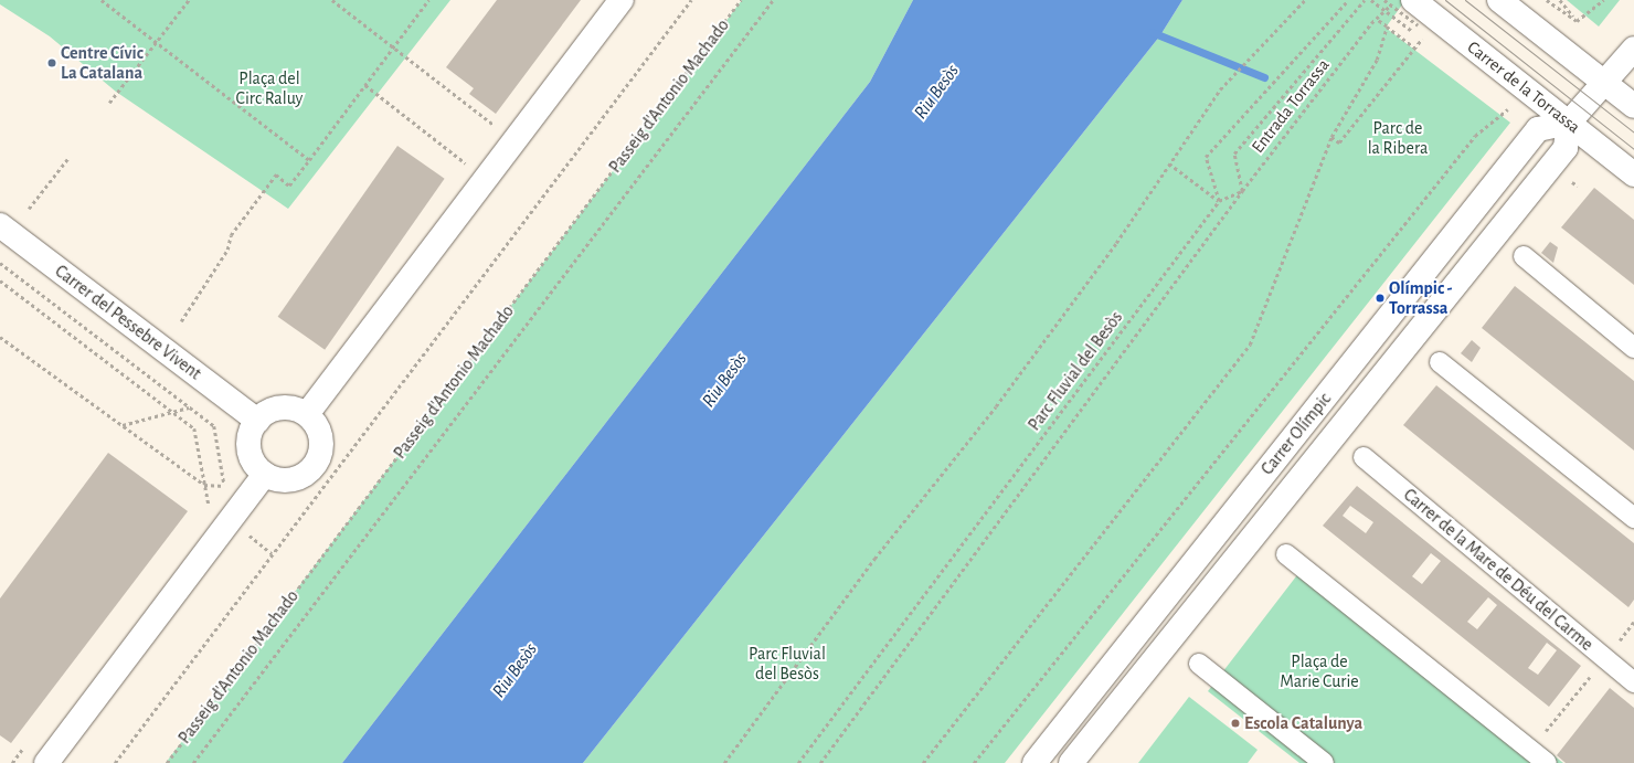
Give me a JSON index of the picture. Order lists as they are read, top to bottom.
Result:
{
  "streets": {
    "street": [
      "Carrer de la Torrassa",
      "Carrer del Pessebre Vivent",
      "Carrer Olímpic",
      "Carrer de la Mare de Déu del Carme"
    ],
    "path": ["Passeig d'Antonio Machado", "Entrada Torrassa", "Parc Fluvial del Besòs"]
  },
  "crossings": [
    ["Carrer de la Torrassa", "Carrer Olímpic"],
    ["Entrada Torrassa", "Parc Fluvial del Besòs"]
  ],
  "water": ["Riu Besòs"],
  "parks": [
    "Plaça del Circ Raluy",
    "Parc de la Ribera",
    "Parc Fluvial del Besòs",
    "Plaça de Marie Curie"
  ],
  "places": ["Centre Cívic La Catalana", "Olímpic - Torrassa", "Escola Catalunya"]
}
